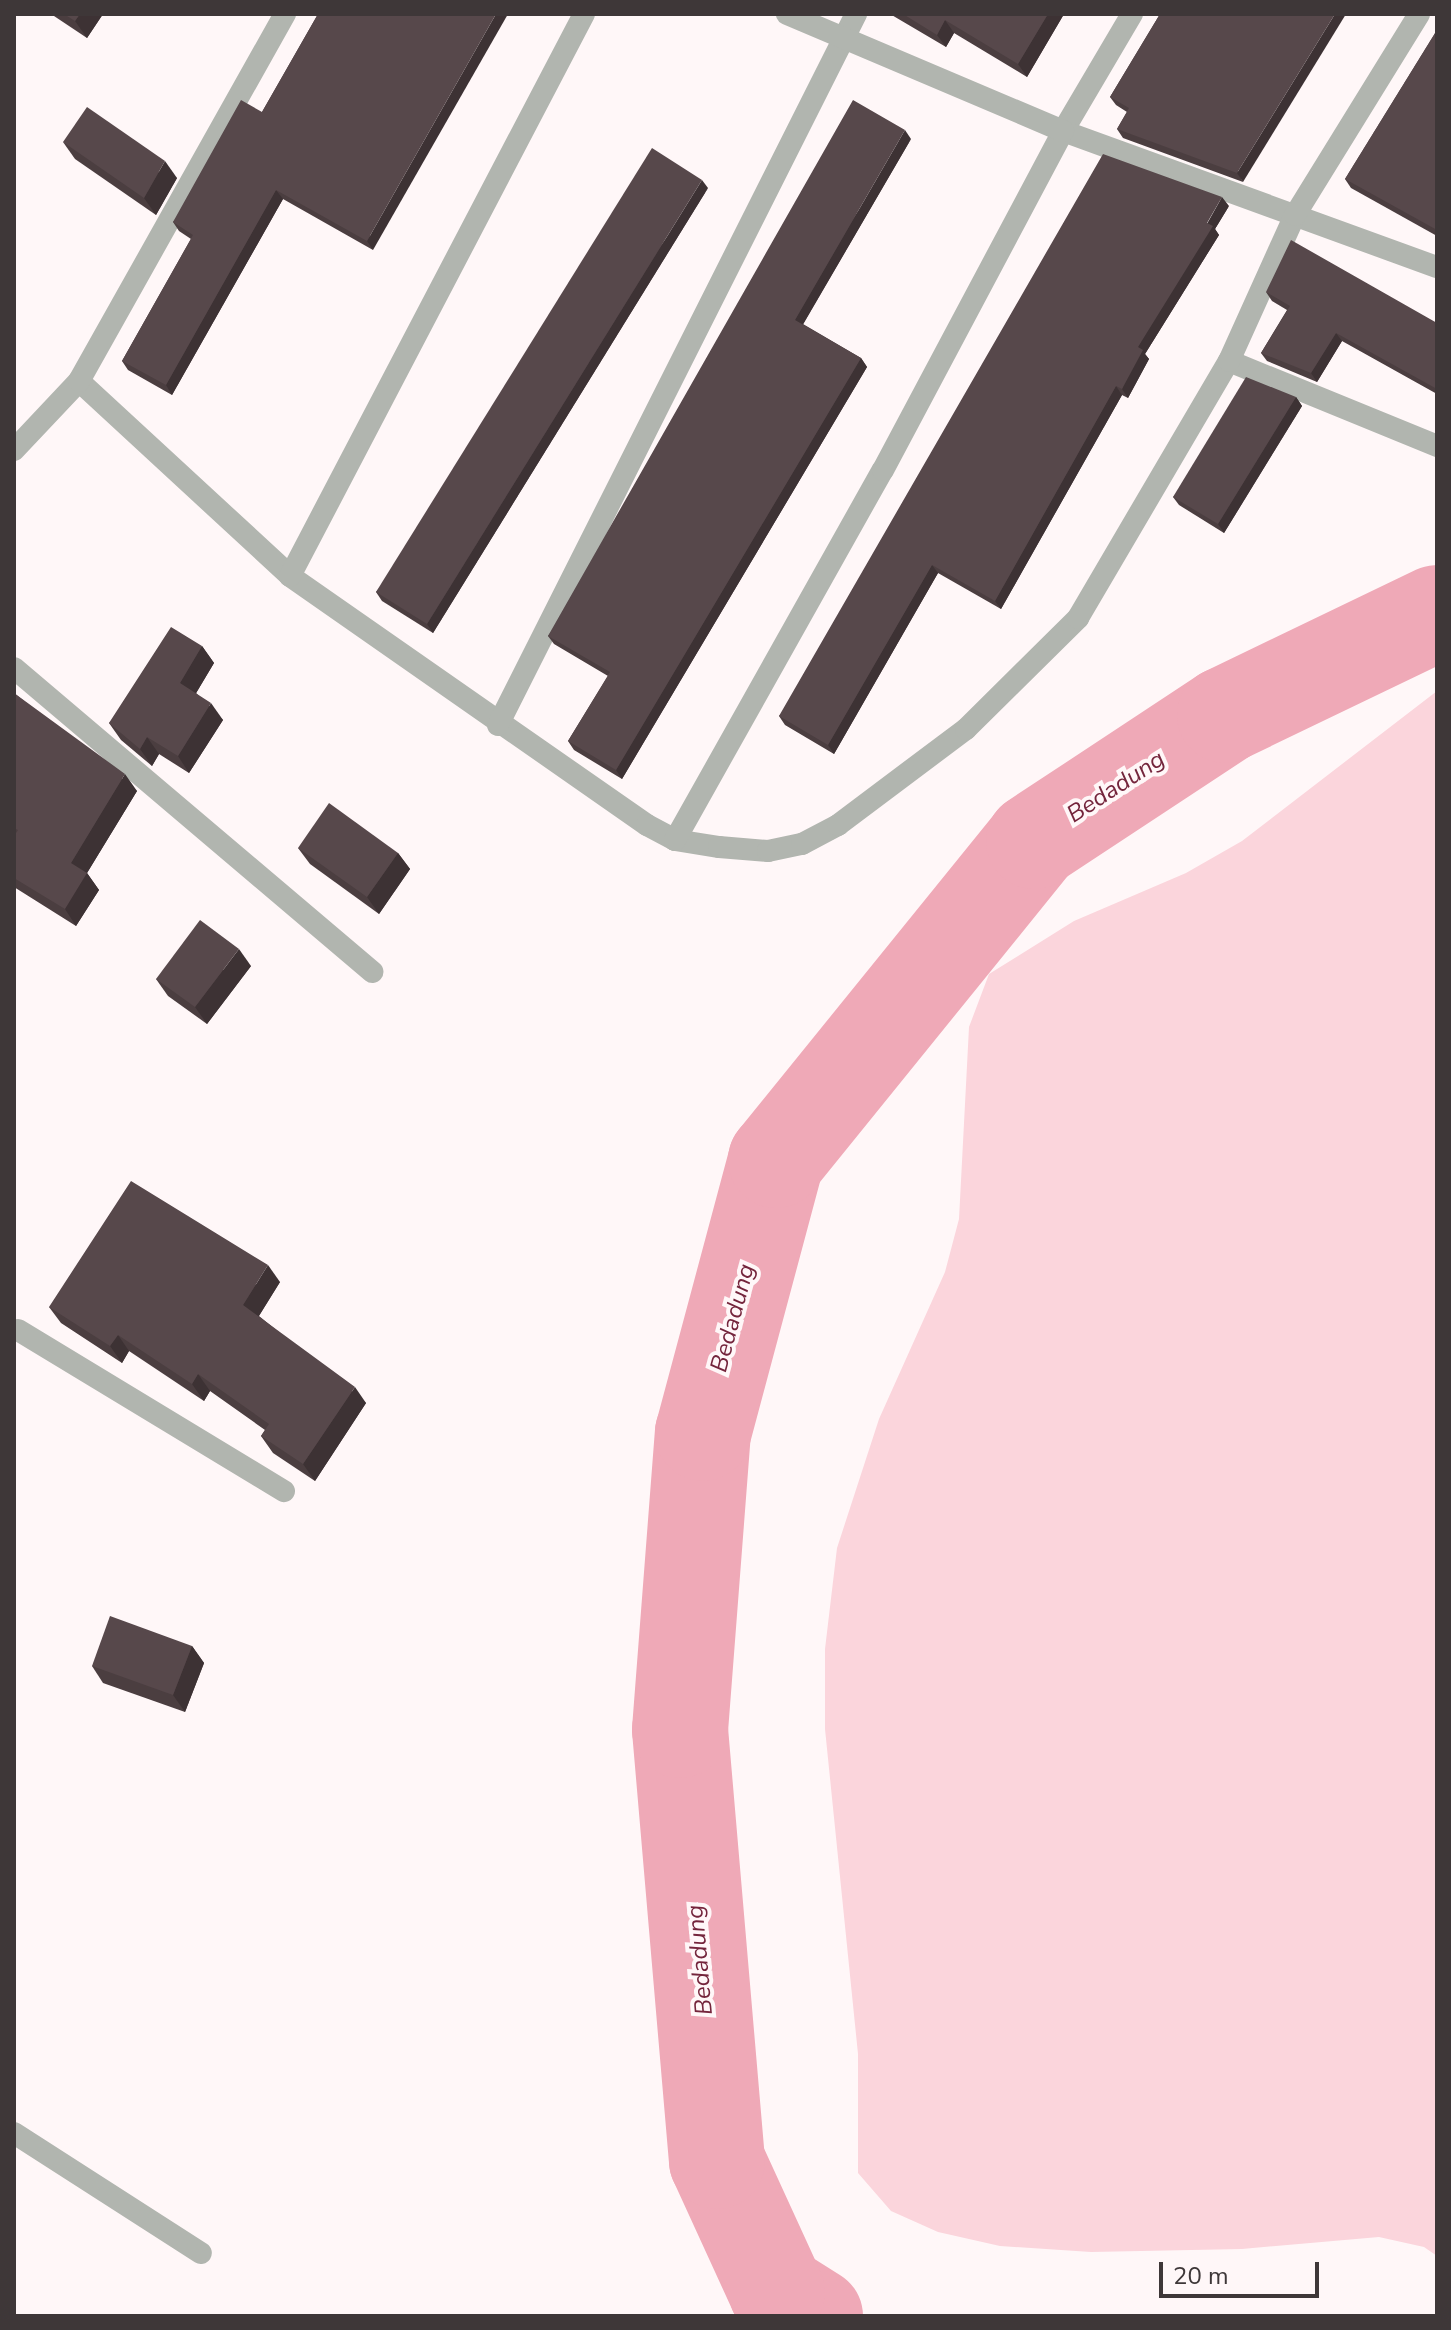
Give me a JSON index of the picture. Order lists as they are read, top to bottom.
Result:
{
  "water": ["Bedadung"],
  "scale_bar": "20 m"
}
